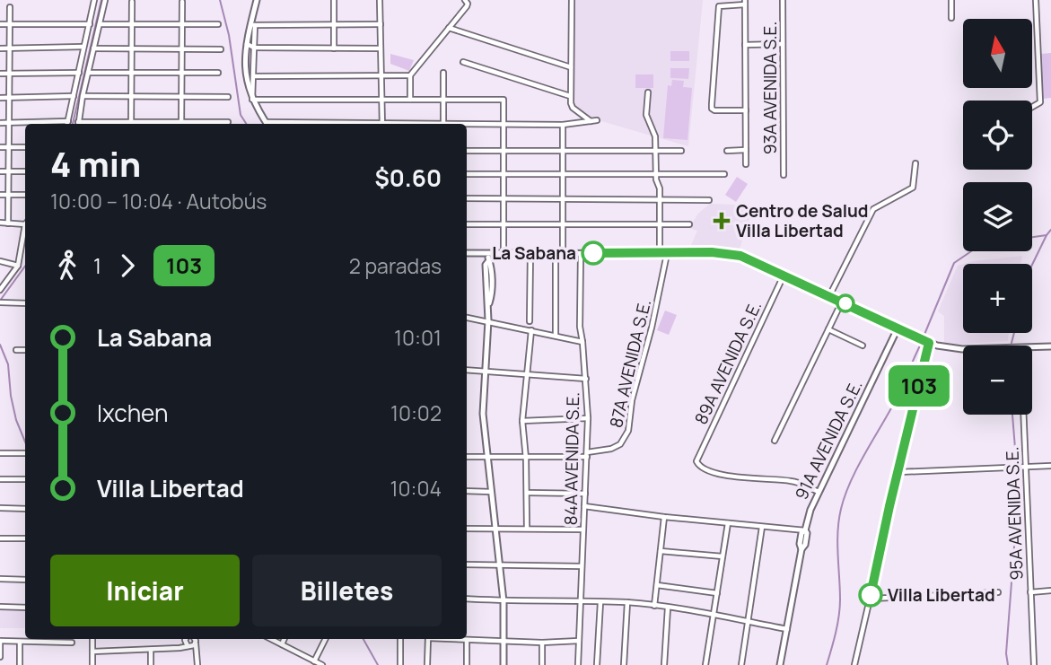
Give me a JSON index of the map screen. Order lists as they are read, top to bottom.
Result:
{
  "streets": {
    "street": [
      "93A AVENIDA S.E.",
      "89A AVENIDA S.E.",
      "87A AVENIDA S.E.",
      "91A AVENIDA S.E.",
      "84A AVENIDA S.E.",
      "95A AVENIDA S.E."
    ]
  },
  "crossings": [
    ["89A AVENIDA S.E.", "91A AVENIDA S.E."],
    ["87A AVENIDA S.E.", "84A AVENIDA S.E."]
  ],
  "places": {
    "health": ["Centro de Salud Villa Libertad"],
    "other": ["La Sabana", "Villa Libertad"]
  },
  "lines": ["bus line 103"],
  "north": "top",
  "page": {
    "on_map": "103",
    "map_buttons": ["+", "−"],
    "heading": ["4 min", "10:00 – 10:04 · Autobús", "$0.60"],
    "legs": ["1", "103", "2 paradas"],
    "list": [
      {
        "name": "La Sabana",
        "value": "10:01"
      },
      {
        "name": "Ixchen",
        "value": "10:02"
      },
      {
        "name": "Villa Libertad",
        "value": "10:04"
      }
    ],
    "buttons": ["Iniciar", "Billetes"]
  }
}
